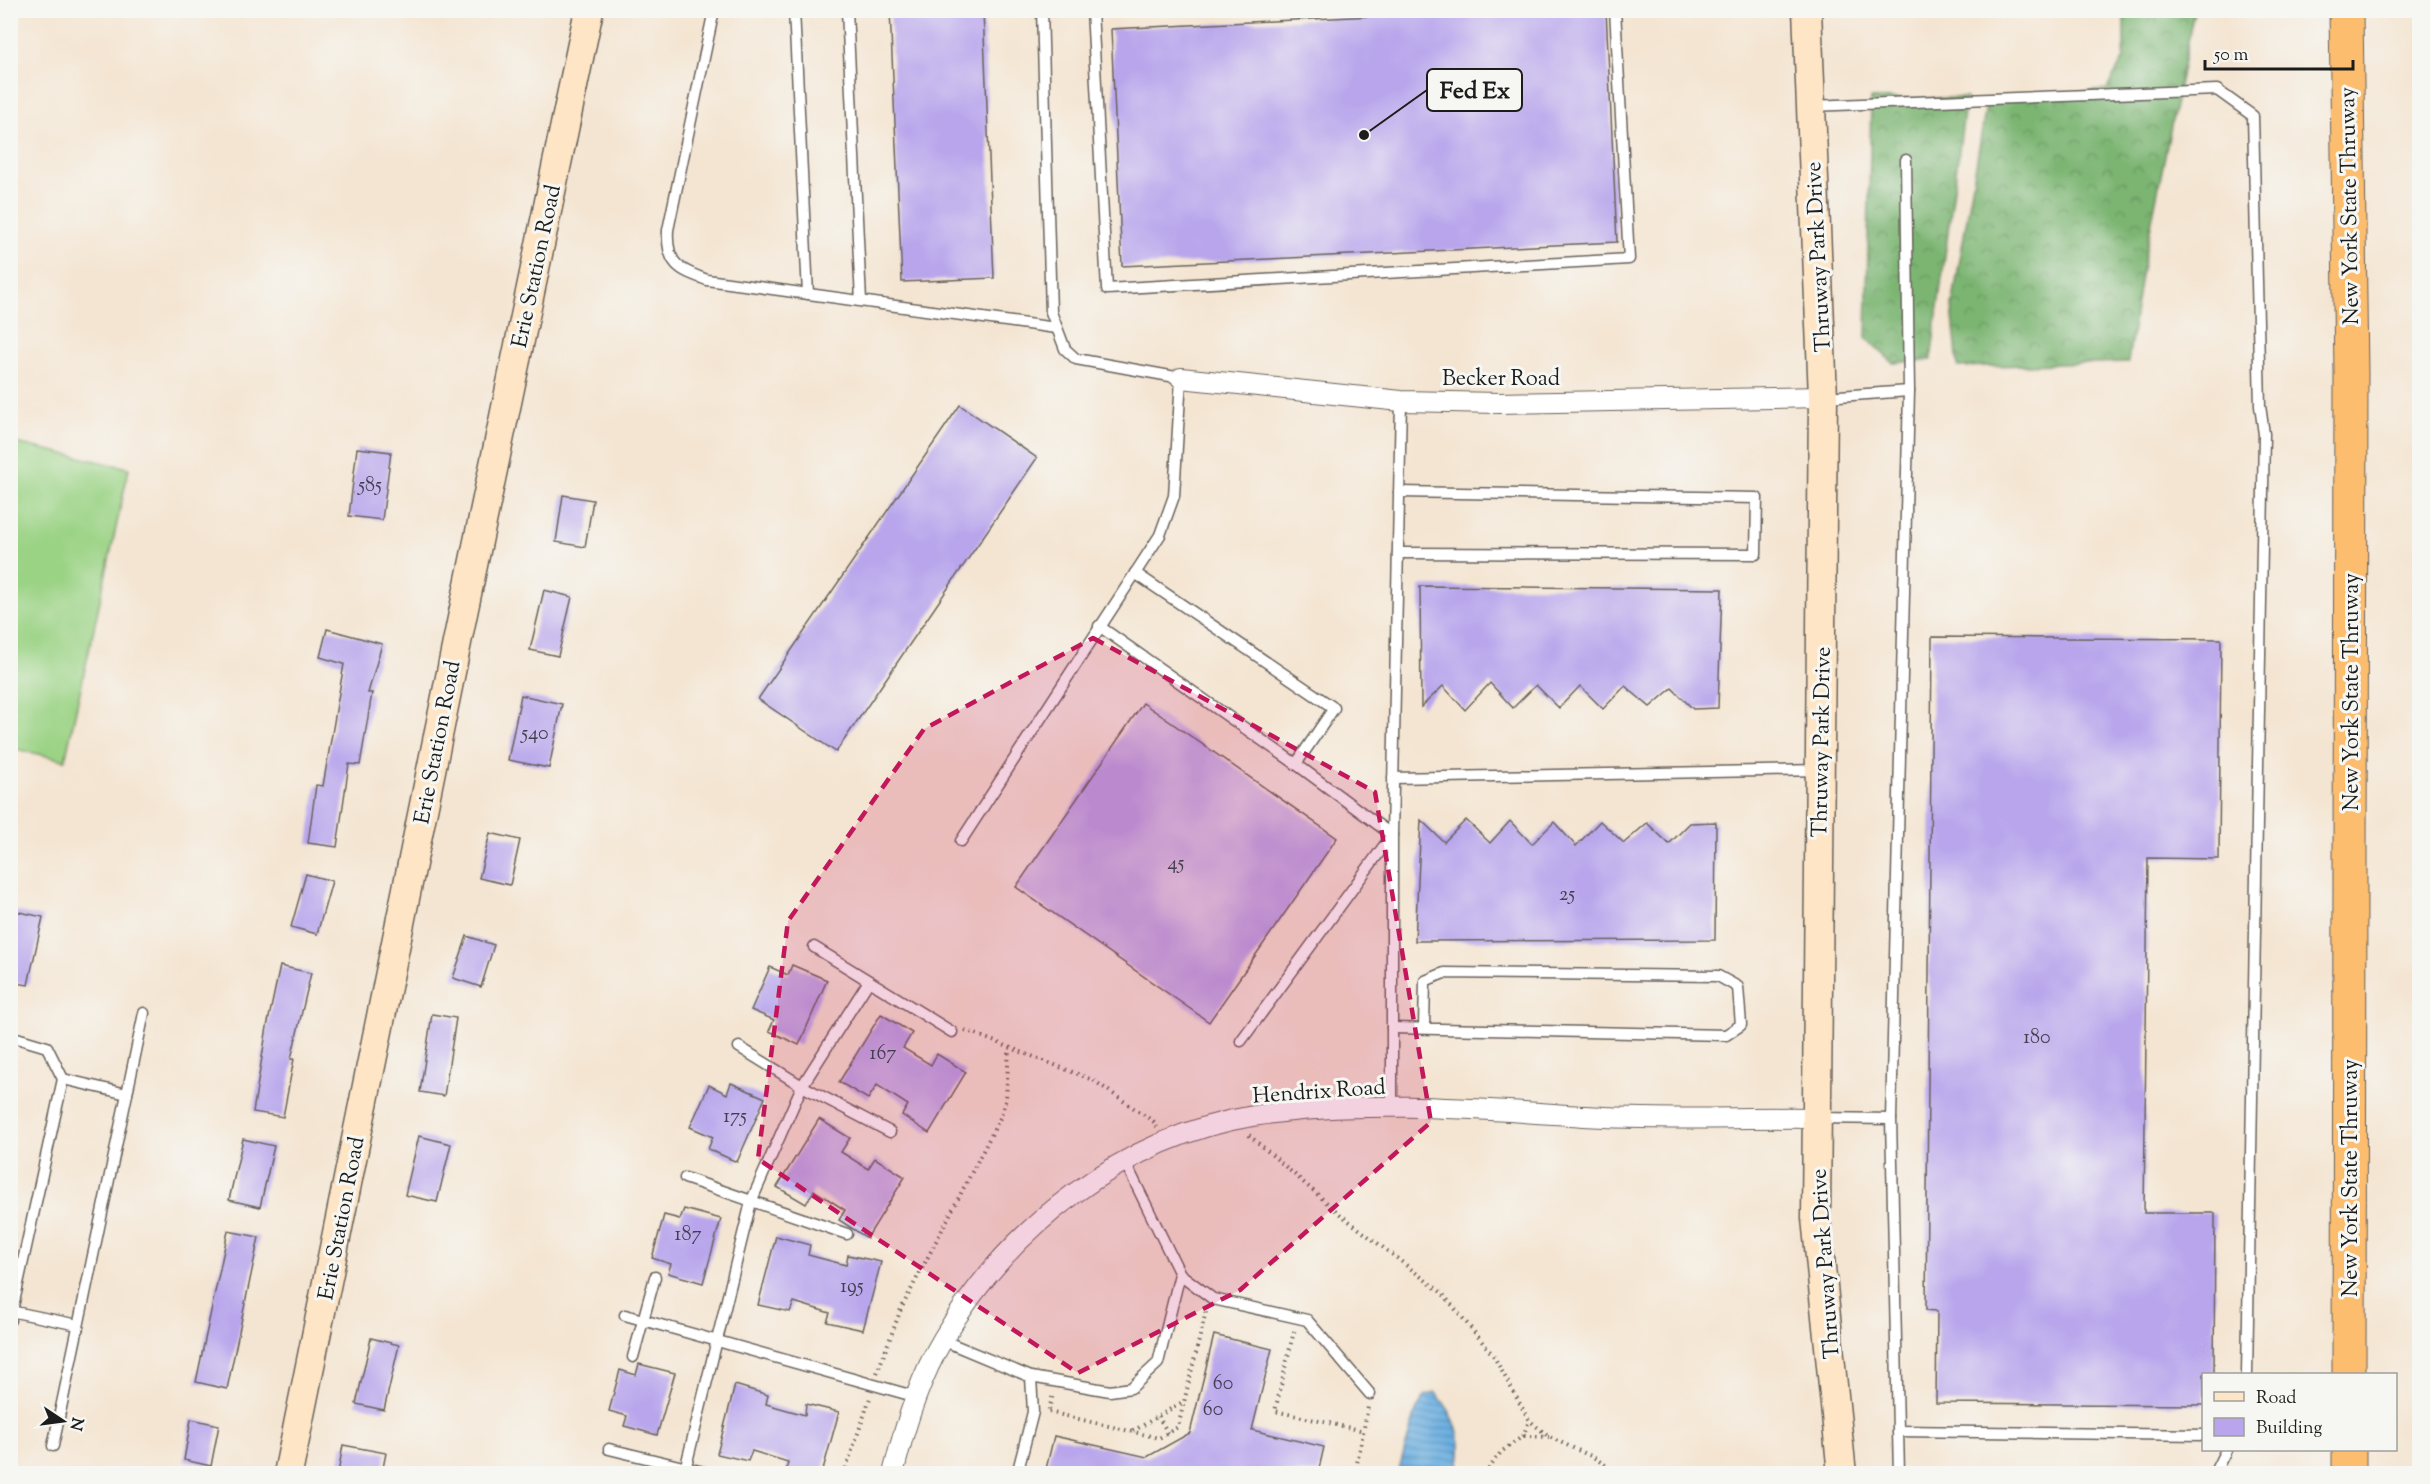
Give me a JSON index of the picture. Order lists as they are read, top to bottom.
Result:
{
  "streets": {
    "highway": ["New York State Thruway"],
    "main road": ["Thruway Park Drive", "Erie Station Road"],
    "street": ["Becker Road", "Hendrix Road"]
  },
  "crossings": [
    ["Thruway Park Drive", "Becker Road"],
    ["Thruway Park Drive", "Hendrix Road"]
  ],
  "places": ["Fed Ex"],
  "house_numbers": [
    "585",
    "540",
    "45",
    "25",
    "180",
    "167",
    "175",
    "187",
    "195",
    "60",
    "60"
  ],
  "legend": ["Road", "Building"],
  "scale_bar": "50 m",
  "north": "right"
}
